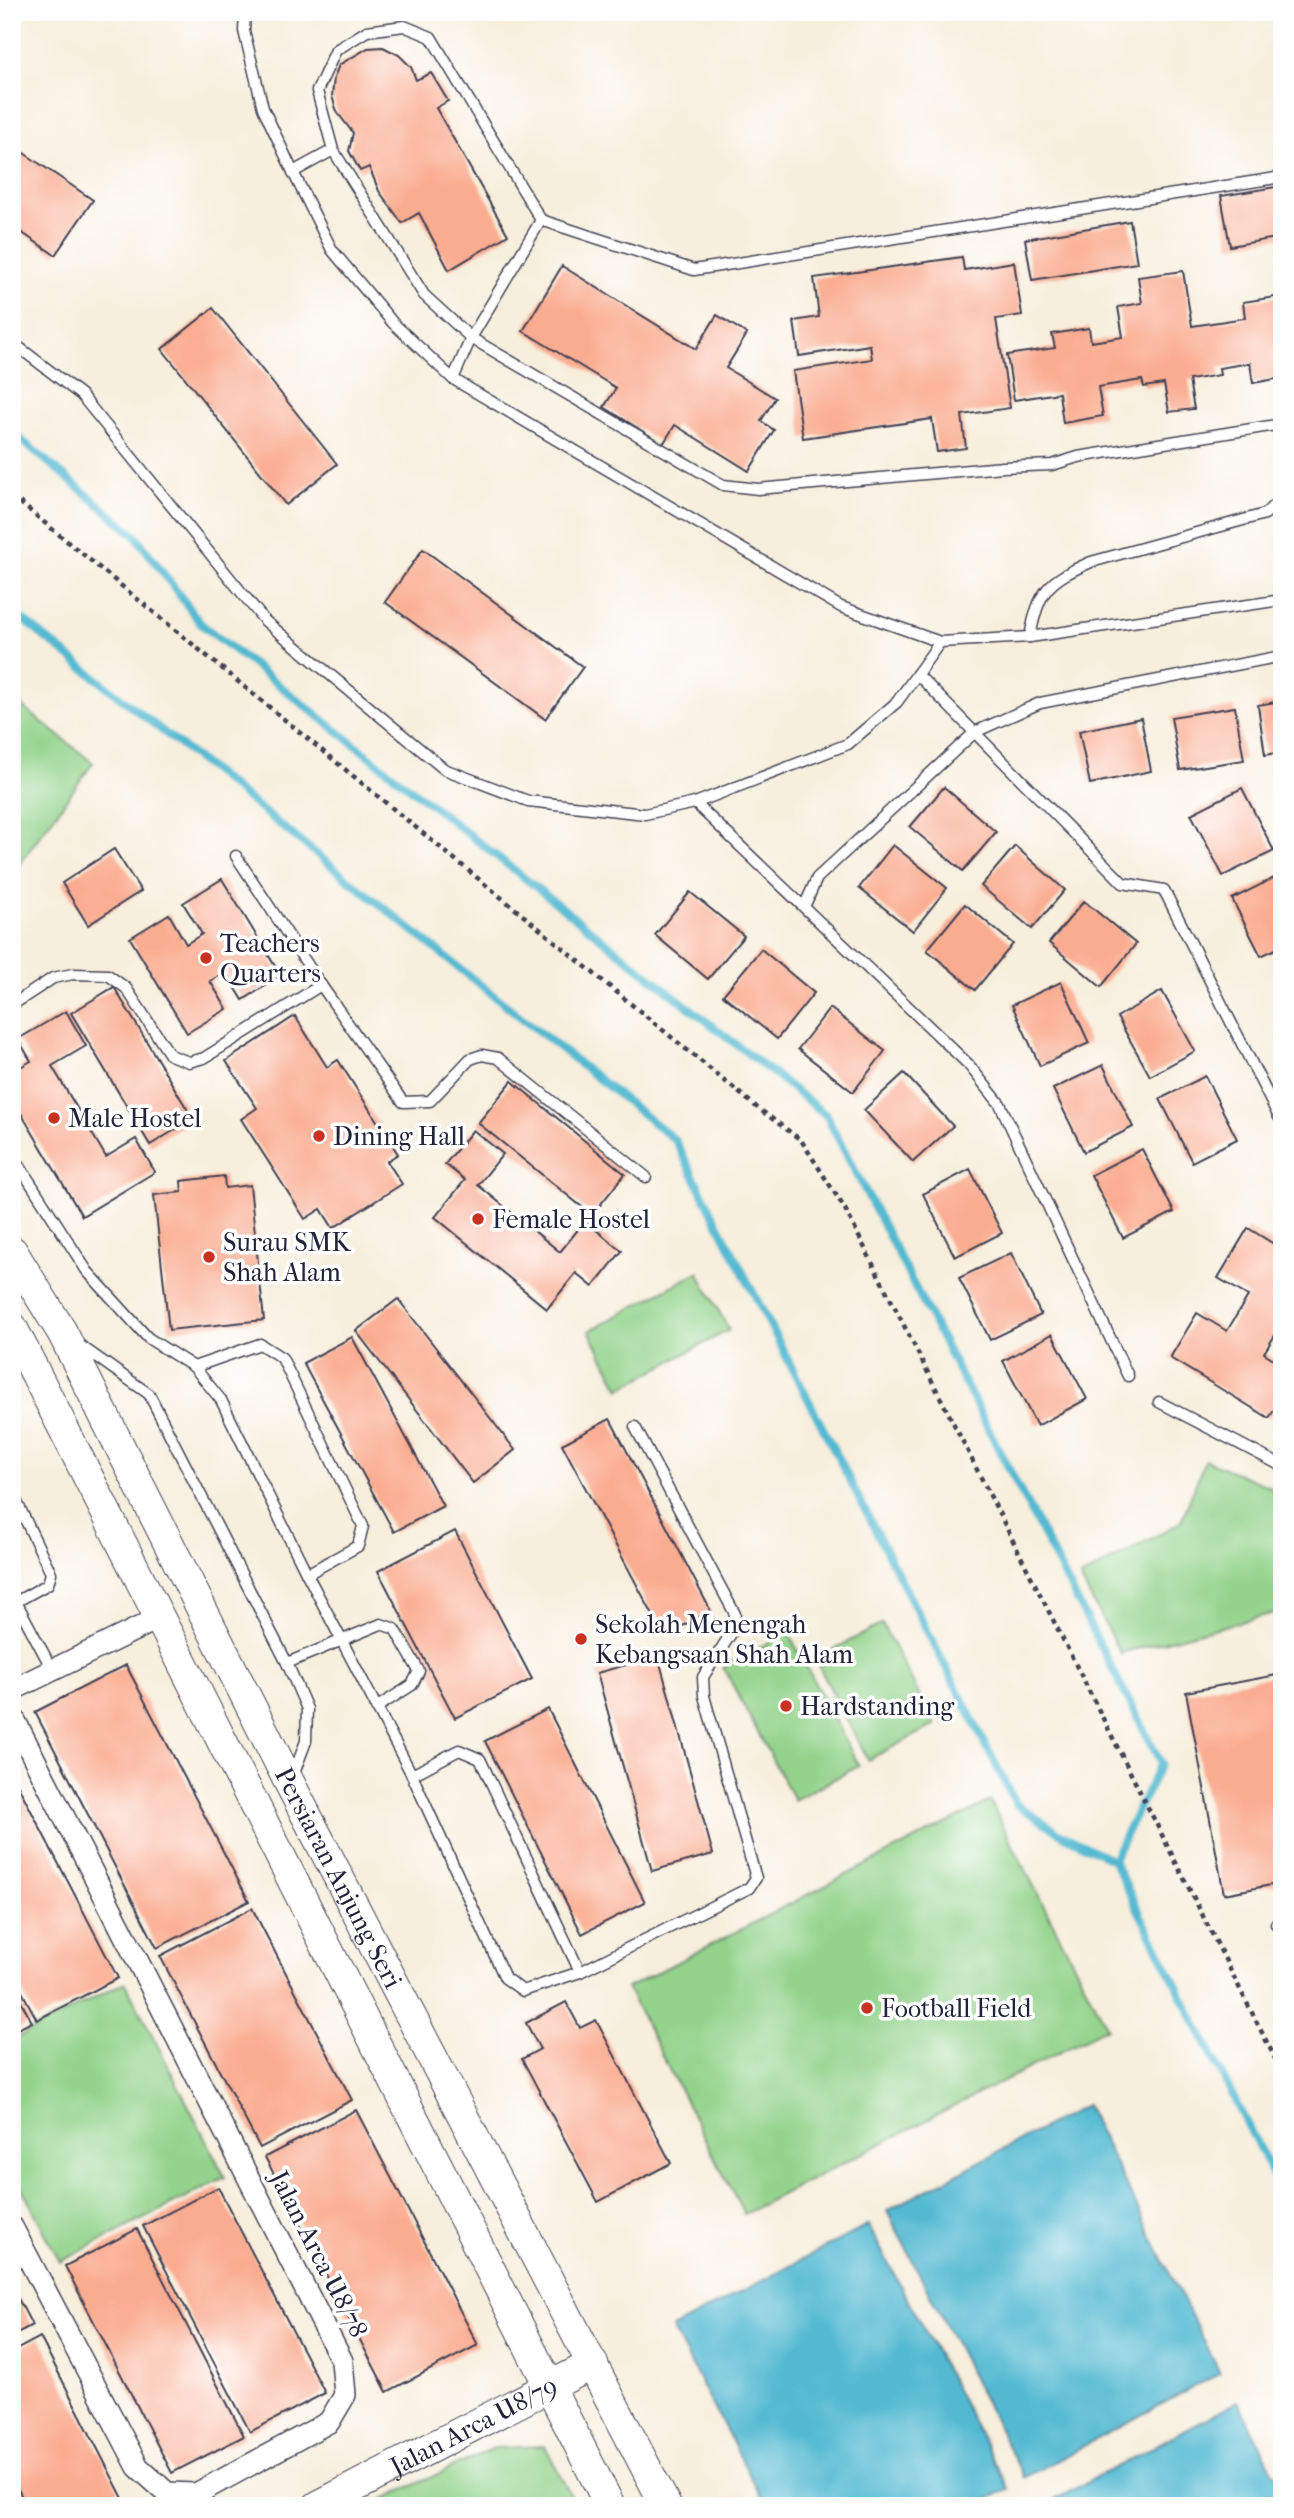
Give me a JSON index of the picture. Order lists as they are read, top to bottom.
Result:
{
  "streets": {
    "street": ["Persiaran Anjung Seri", "Jalan Arca U8/78", "Jalan Arca U8/79"]
  },
  "crossings": [
    ["Persiaran Anjung Seri", "Jalan Arca U8/79"]
  ],
  "places": [
    "Teachers Quarters",
    "Male Hostel",
    "Dining Hall",
    "Female Hostel",
    "Surau SMK Shah Alam",
    "Sekolah Menengah Kebangsaan Shah Alam",
    "Hardstanding",
    "Football Field"
  ]
}
